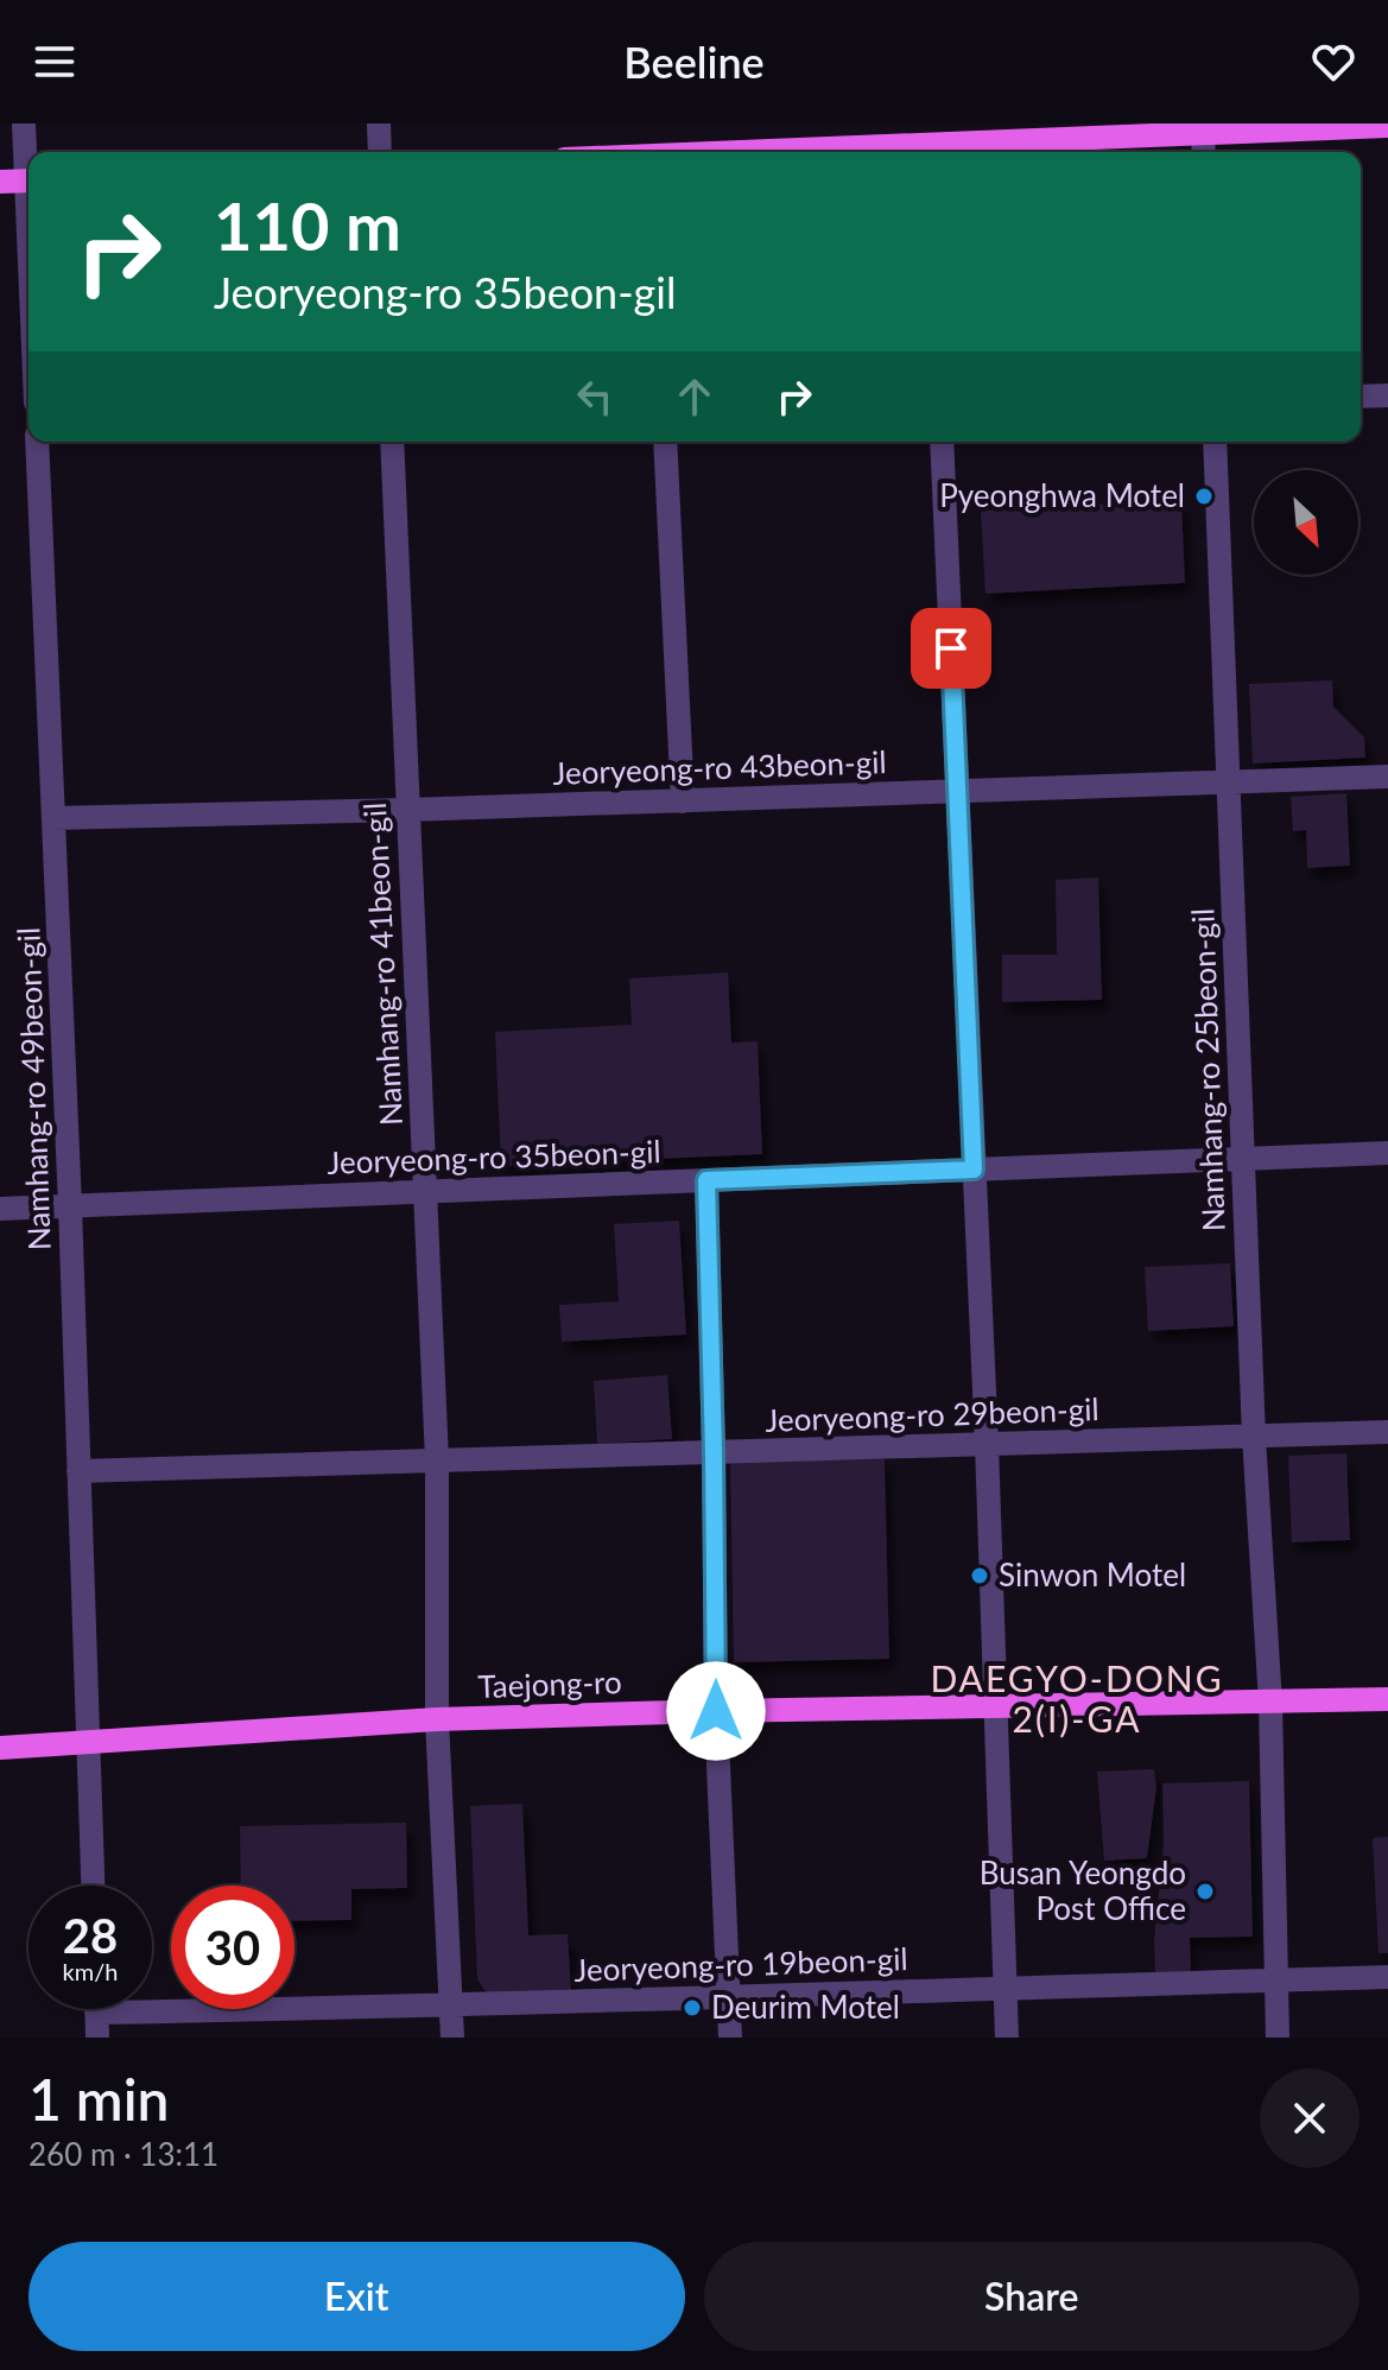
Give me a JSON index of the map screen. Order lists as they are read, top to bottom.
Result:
{
  "streets": {
    "main road": ["Taejong-ro"],
    "street": [
      "Jeoryeong-ro 43beon-gil",
      "Namhang-ro 41beon-gil",
      "Namhang-ro 25beon-gil",
      "Namhang-ro 49beon-gil",
      "Jeoryeong-ro 35beon-gil",
      "Jeoryeong-ro 29beon-gil",
      "Jeoryeong-ro 19beon-gil"
    ]
  },
  "crossings": [
    ["Jeoryeong-ro 43beon-gil", "Namhang-ro 41beon-gil"],
    ["Jeoryeong-ro 43beon-gil", "Namhang-ro 25beon-gil"],
    ["Jeoryeong-ro 43beon-gil", "Namhang-ro 49beon-gil"],
    ["Namhang-ro 41beon-gil", "Jeoryeong-ro 35beon-gil"],
    ["Namhang-ro 41beon-gil", "Jeoryeong-ro 29beon-gil"],
    ["Namhang-ro 41beon-gil", "Taejong-ro"],
    ["Namhang-ro 41beon-gil", "Jeoryeong-ro 19beon-gil"],
    ["Namhang-ro 25beon-gil", "Jeoryeong-ro 35beon-gil"],
    ["Namhang-ro 25beon-gil", "Jeoryeong-ro 29beon-gil"],
    ["Namhang-ro 25beon-gil", "Taejong-ro"],
    ["Namhang-ro 25beon-gil", "Jeoryeong-ro 19beon-gil"],
    ["Namhang-ro 49beon-gil", "Jeoryeong-ro 35beon-gil"],
    ["Namhang-ro 49beon-gil", "Jeoryeong-ro 29beon-gil"],
    ["Namhang-ro 49beon-gil", "Taejong-ro"]
  ],
  "districts": ["DAEGYO-DONG 2(I)-GA"],
  "places": [
    "Pyeonghwa Motel",
    "Sinwon Motel",
    "Busan Yeongdo Post Office",
    "Deurim Motel"
  ],
  "north": "bottom right",
  "page": {
    "header": "Beeline",
    "turn": ["110 m", "Jeoryeong-ro 35beon-gil"],
    "speed": "28 km/h",
    "limit": "30",
    "heading": ["1 min", "260 m · 13:11"],
    "buttons": ["Exit", "Share"]
  }
}
